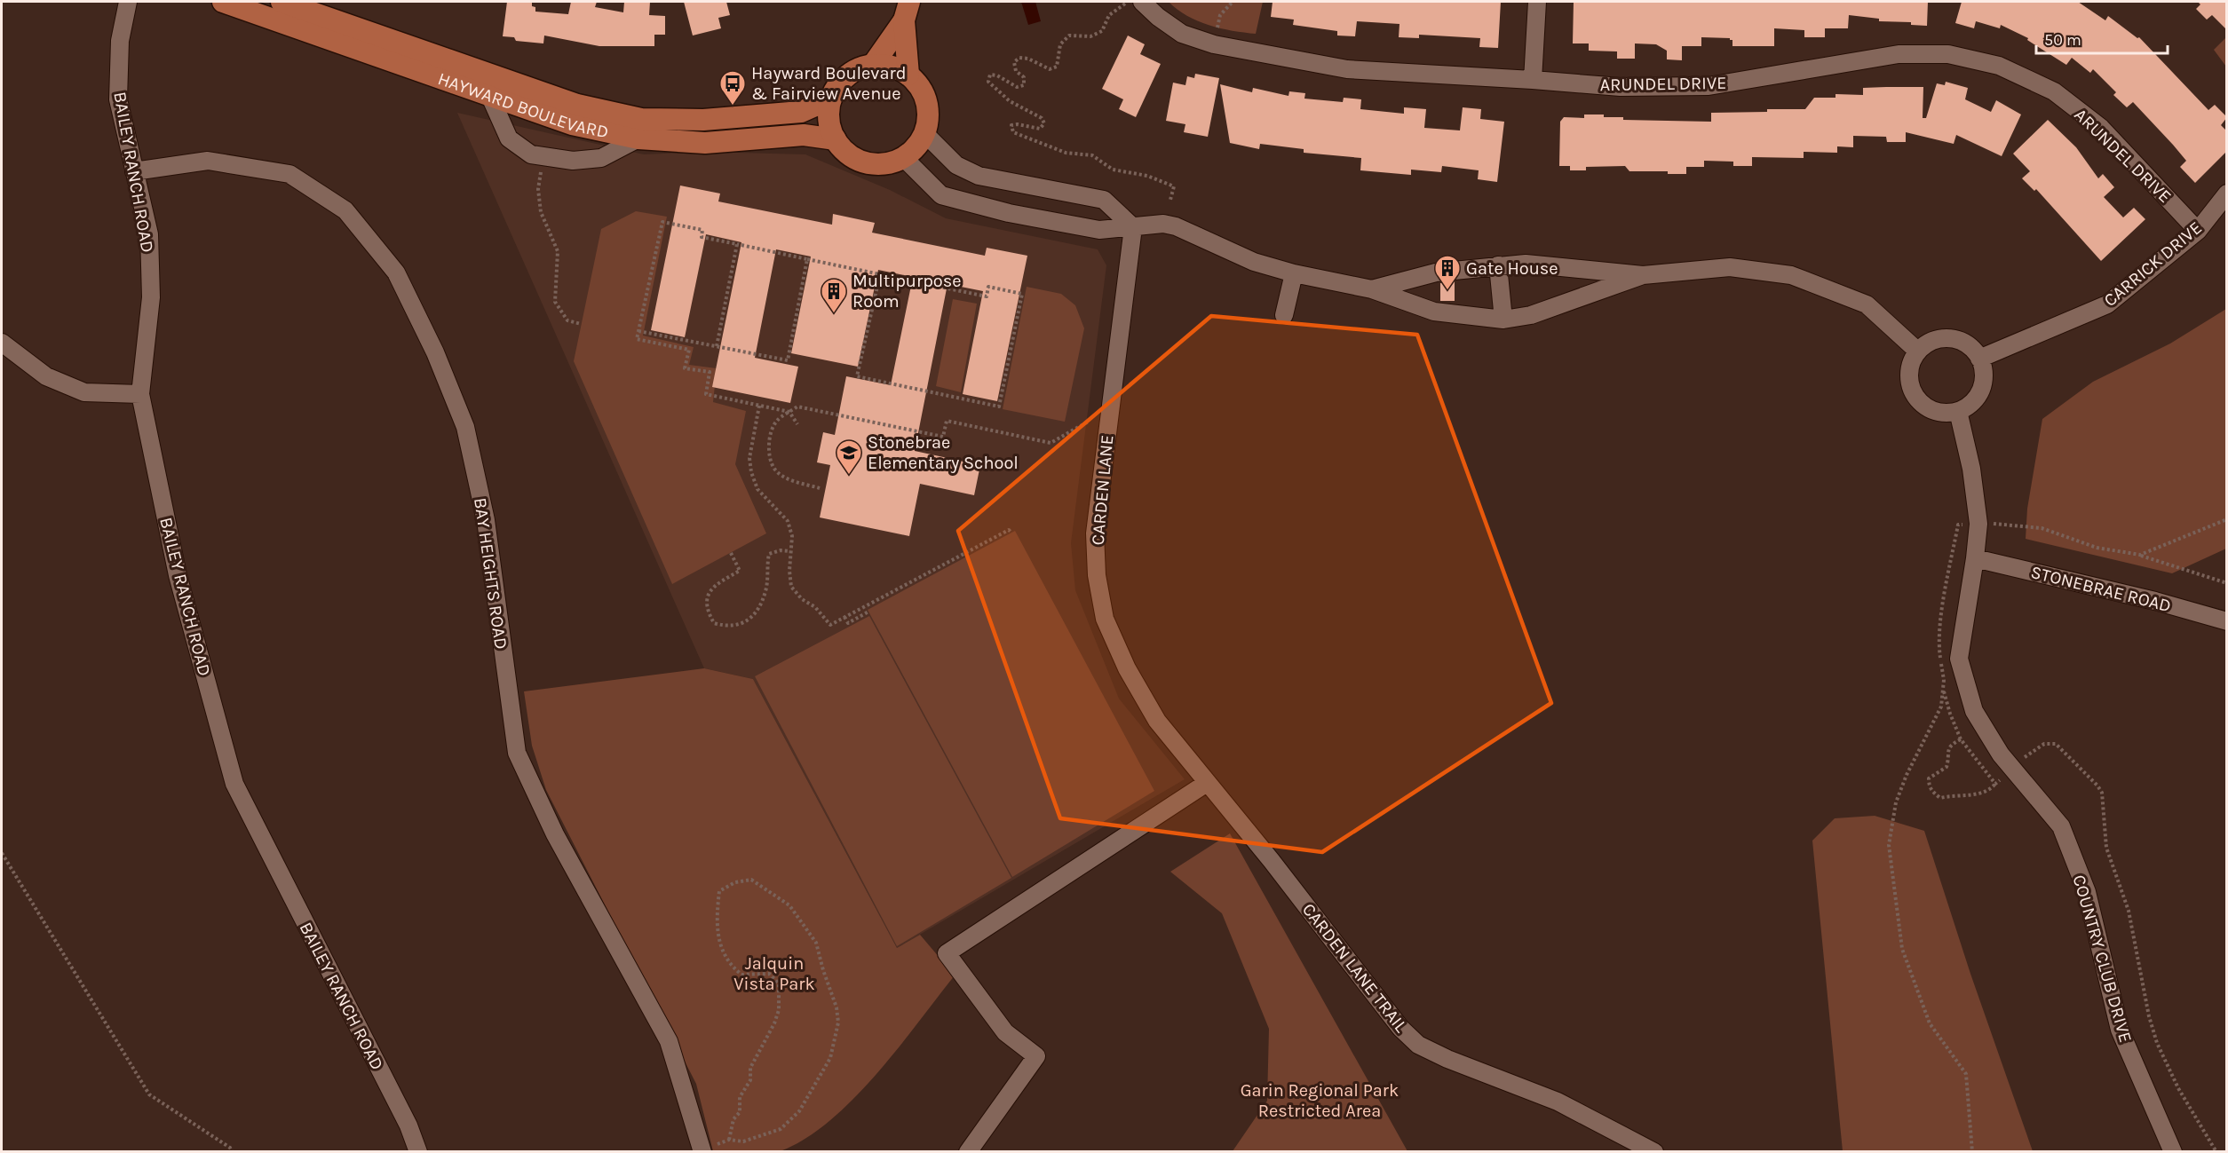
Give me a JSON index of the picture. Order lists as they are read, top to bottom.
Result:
{
  "streets": {
    "main road": ["HAYWARD BOULEVARD"],
    "street": [
      "ARUNDEL DRIVE",
      "BAILEY RANCH ROAD",
      "CARRICK DRIVE",
      "CARDEN LANE",
      "BAY HEIGHTS ROAD",
      "STONEBRAE ROAD",
      "COUNTRY CLUB DRIVE",
      "CARDEN LANE TRAIL"
    ]
  },
  "crossings": [
    ["ARUNDEL DRIVE", "CARRICK DRIVE"],
    ["BAILEY RANCH ROAD", "BAY HEIGHTS ROAD"],
    ["CARRICK DRIVE", "COUNTRY CLUB DRIVE"],
    ["CARDEN LANE", "CARDEN LANE TRAIL"],
    ["STONEBRAE ROAD", "COUNTRY CLUB DRIVE"]
  ],
  "parks": ["Jalquin Vista Park", "Garin Regional Park Restricted Area"],
  "places": {
    "bus stop": ["Hayward Boulevard & Fairview Avenue"],
    "building": ["Gate House", "Multipurpose Room"],
    "school or university": ["Stonebrae Elementary School"]
  },
  "scale_bar": "50 m"
}
